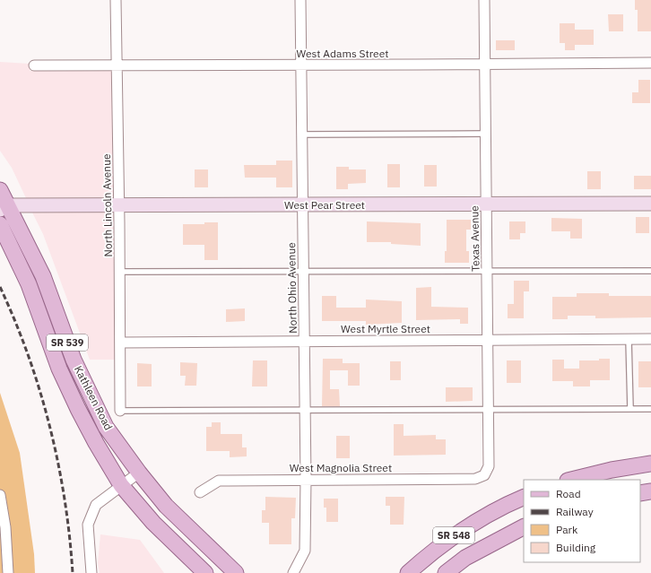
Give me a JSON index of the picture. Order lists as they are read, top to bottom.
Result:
{
  "streets": {
    "main road": ["SR 539", "Kathleen Road", "SR 548"],
    "street": [
      "West Adams Street",
      "North Lincoln Avenue",
      "West Pear Street",
      "Texas Avenue",
      "North Ohio Avenue",
      "West Myrtle Street",
      "West Magnolia Street"
    ]
  },
  "crossings": [
    ["West Adams Street", "North Lincoln Avenue"],
    ["West Adams Street", "Texas Avenue"],
    ["West Adams Street", "North Ohio Avenue"],
    ["North Lincoln Avenue", "West Pear Street"],
    ["North Lincoln Avenue", "West Myrtle Street"],
    ["West Pear Street", "Texas Avenue"],
    ["West Pear Street", "North Ohio Avenue"],
    ["West Pear Street", "Kathleen Road"],
    ["Texas Avenue", "West Myrtle Street"],
    ["Texas Avenue", "West Magnolia Street"],
    ["North Ohio Avenue", "West Myrtle Street"],
    ["North Ohio Avenue", "West Magnolia Street"]
  ],
  "legend": [
    "Road",
    "Railway",
    "Park",
    "Building"
  ]
}
